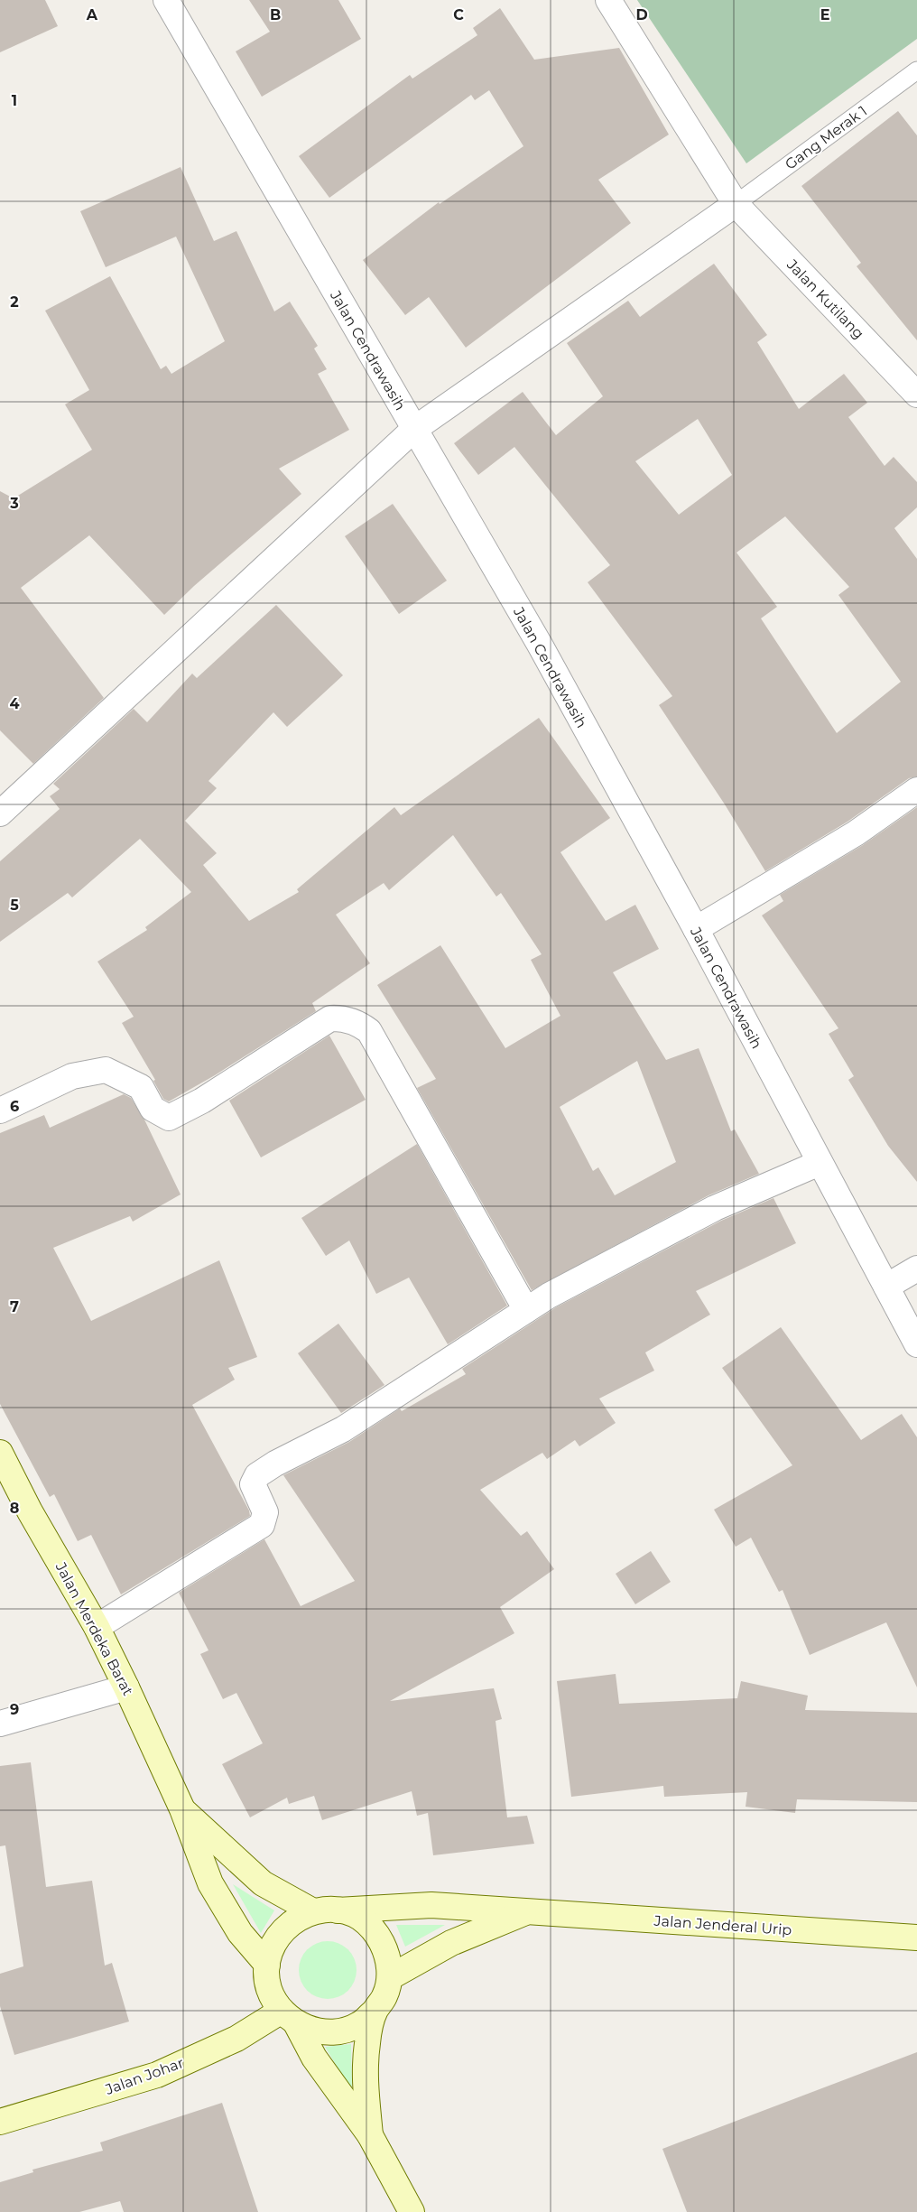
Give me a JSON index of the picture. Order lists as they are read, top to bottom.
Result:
{
  "streets": {
    "street": [
      "Jalan Kutilang",
      "Jalan Cendrawasih",
      "Jalan Merdeka Barat",
      "Jalan Jenderal Urip",
      "Jalan Johar"
    ],
    "lane": ["Gang Merak 1"]
  },
  "crossings": [
    ["Gang Merak 1", "Jalan Kutilang"],
    ["Jalan Merdeka Barat", "Jalan Jenderal Urip"],
    ["Jalan Merdeka Barat", "Jalan Johar"],
    ["Jalan Jenderal Urip", "Jalan Johar"]
  ],
  "grid": {
    "columns": [
      "A",
      "B",
      "C",
      "D",
      "E"
    ],
    "rows": [
      "1",
      "2",
      "3",
      "4",
      "5",
      "6",
      "7",
      "8",
      "9"
    ]
  }
}
